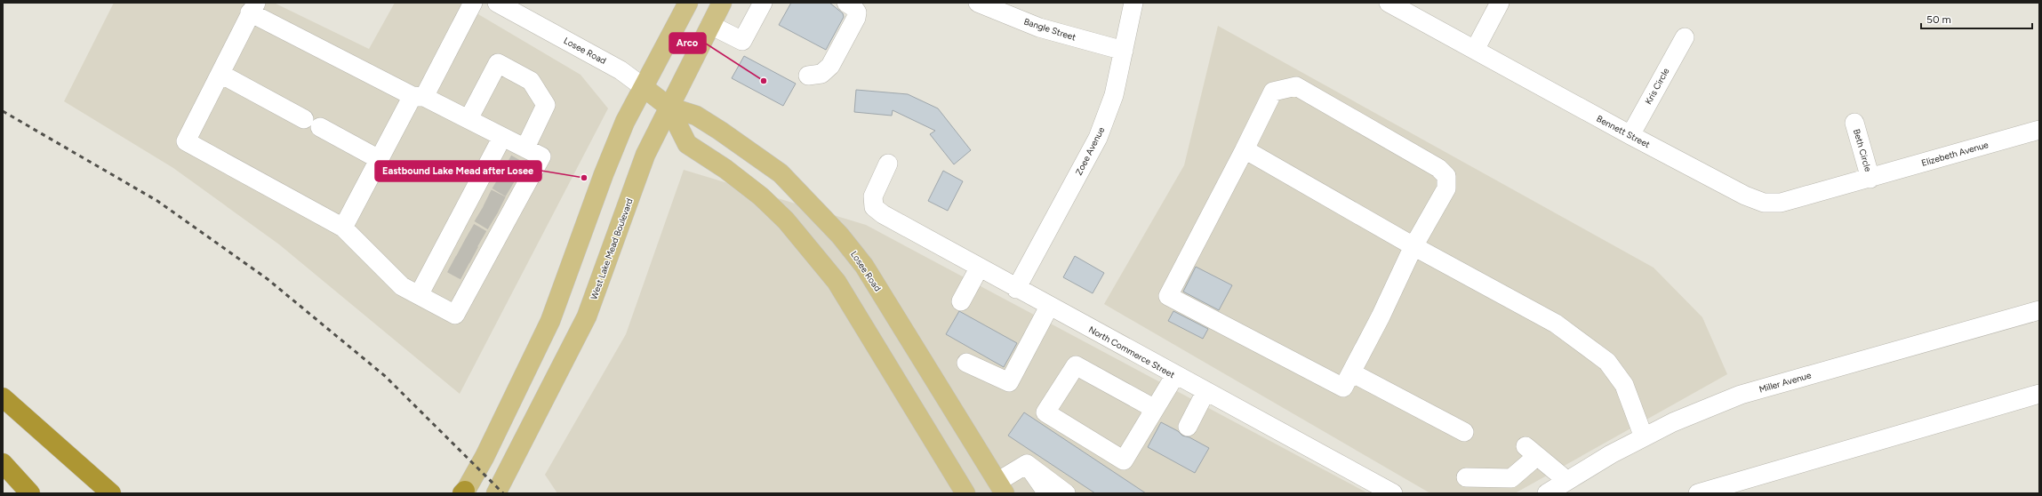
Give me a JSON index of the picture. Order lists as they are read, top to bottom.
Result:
{
  "streets": {
    "main road": ["Losee Road", "West Lake Mead Boulevard"],
    "street": [
      "Bangle Street",
      "Kris Circle",
      "Bennett Street",
      "Beth Circle",
      "Zoee Avenue",
      "Elizebeth Avenue",
      "North Commerce Street",
      "Miller Avenue"
    ]
  },
  "crossings": [
    ["Bangle Street", "Zoee Avenue"],
    ["Losee Road", "West Lake Mead Boulevard"],
    ["Kris Circle", "Bennett Street"],
    ["Bennett Street", "Beth Circle"],
    ["Bennett Street", "Elizebeth Avenue"],
    ["Beth Circle", "Elizebeth Avenue"],
    ["Zoee Avenue", "North Commerce Street"]
  ],
  "places": ["Arco", "Eastbound Lake Mead after Losee"],
  "scale_bar": "50 m"
}
